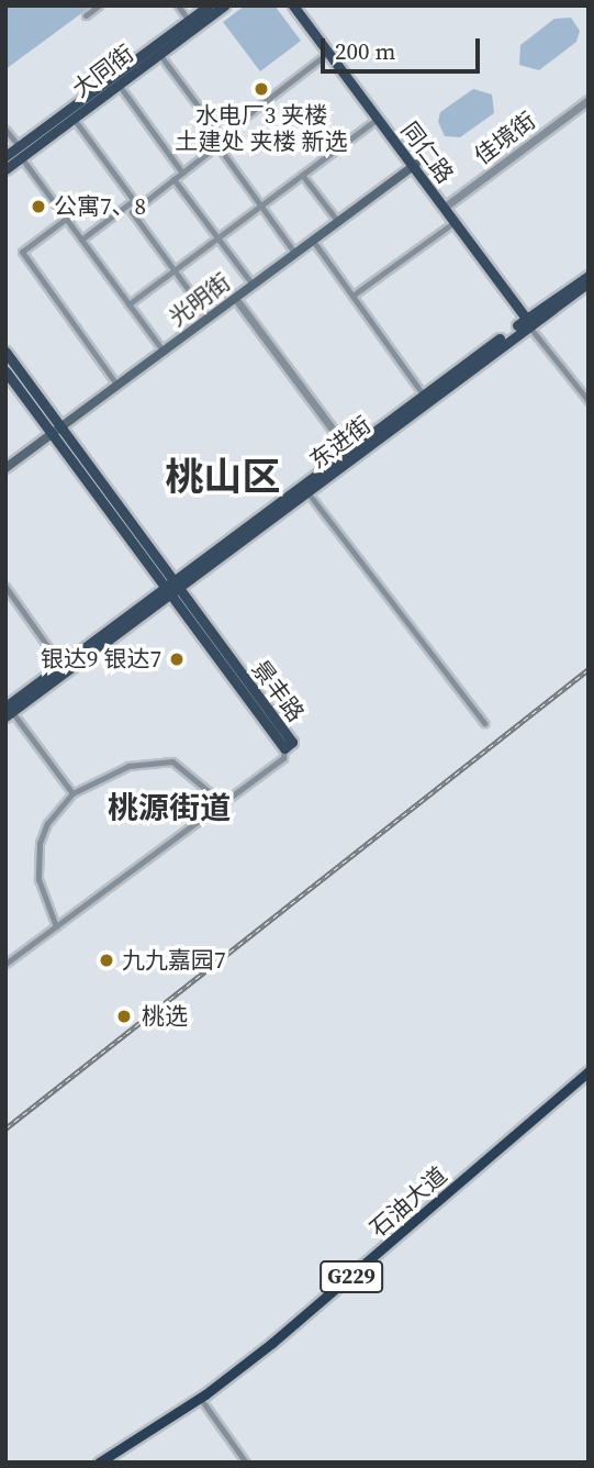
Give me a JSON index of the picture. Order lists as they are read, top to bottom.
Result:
{
  "streets": {
    "highway": ["石油大道", "G229"],
    "main road": [
      "大同街",
      "同仁路",
      "光明街",
      "东进街",
      "景丰路"
    ],
    "street": ["佳境街"]
  },
  "crossings": [
    ["佳境街", "同仁路"],
    ["同仁路", "光明街"],
    ["同仁路", "东进街"],
    ["光明街", "景丰路"],
    ["东进街", "景丰路"]
  ],
  "districts": ["桃山区", "桃源街道"],
  "places": [
    "水电厂3 夹楼 土建处 夹楼 新选",
    "公寓7、8",
    "银达9 银达7",
    "九九嘉园7",
    "桃选"
  ],
  "scale_bar": "200 m"
}
